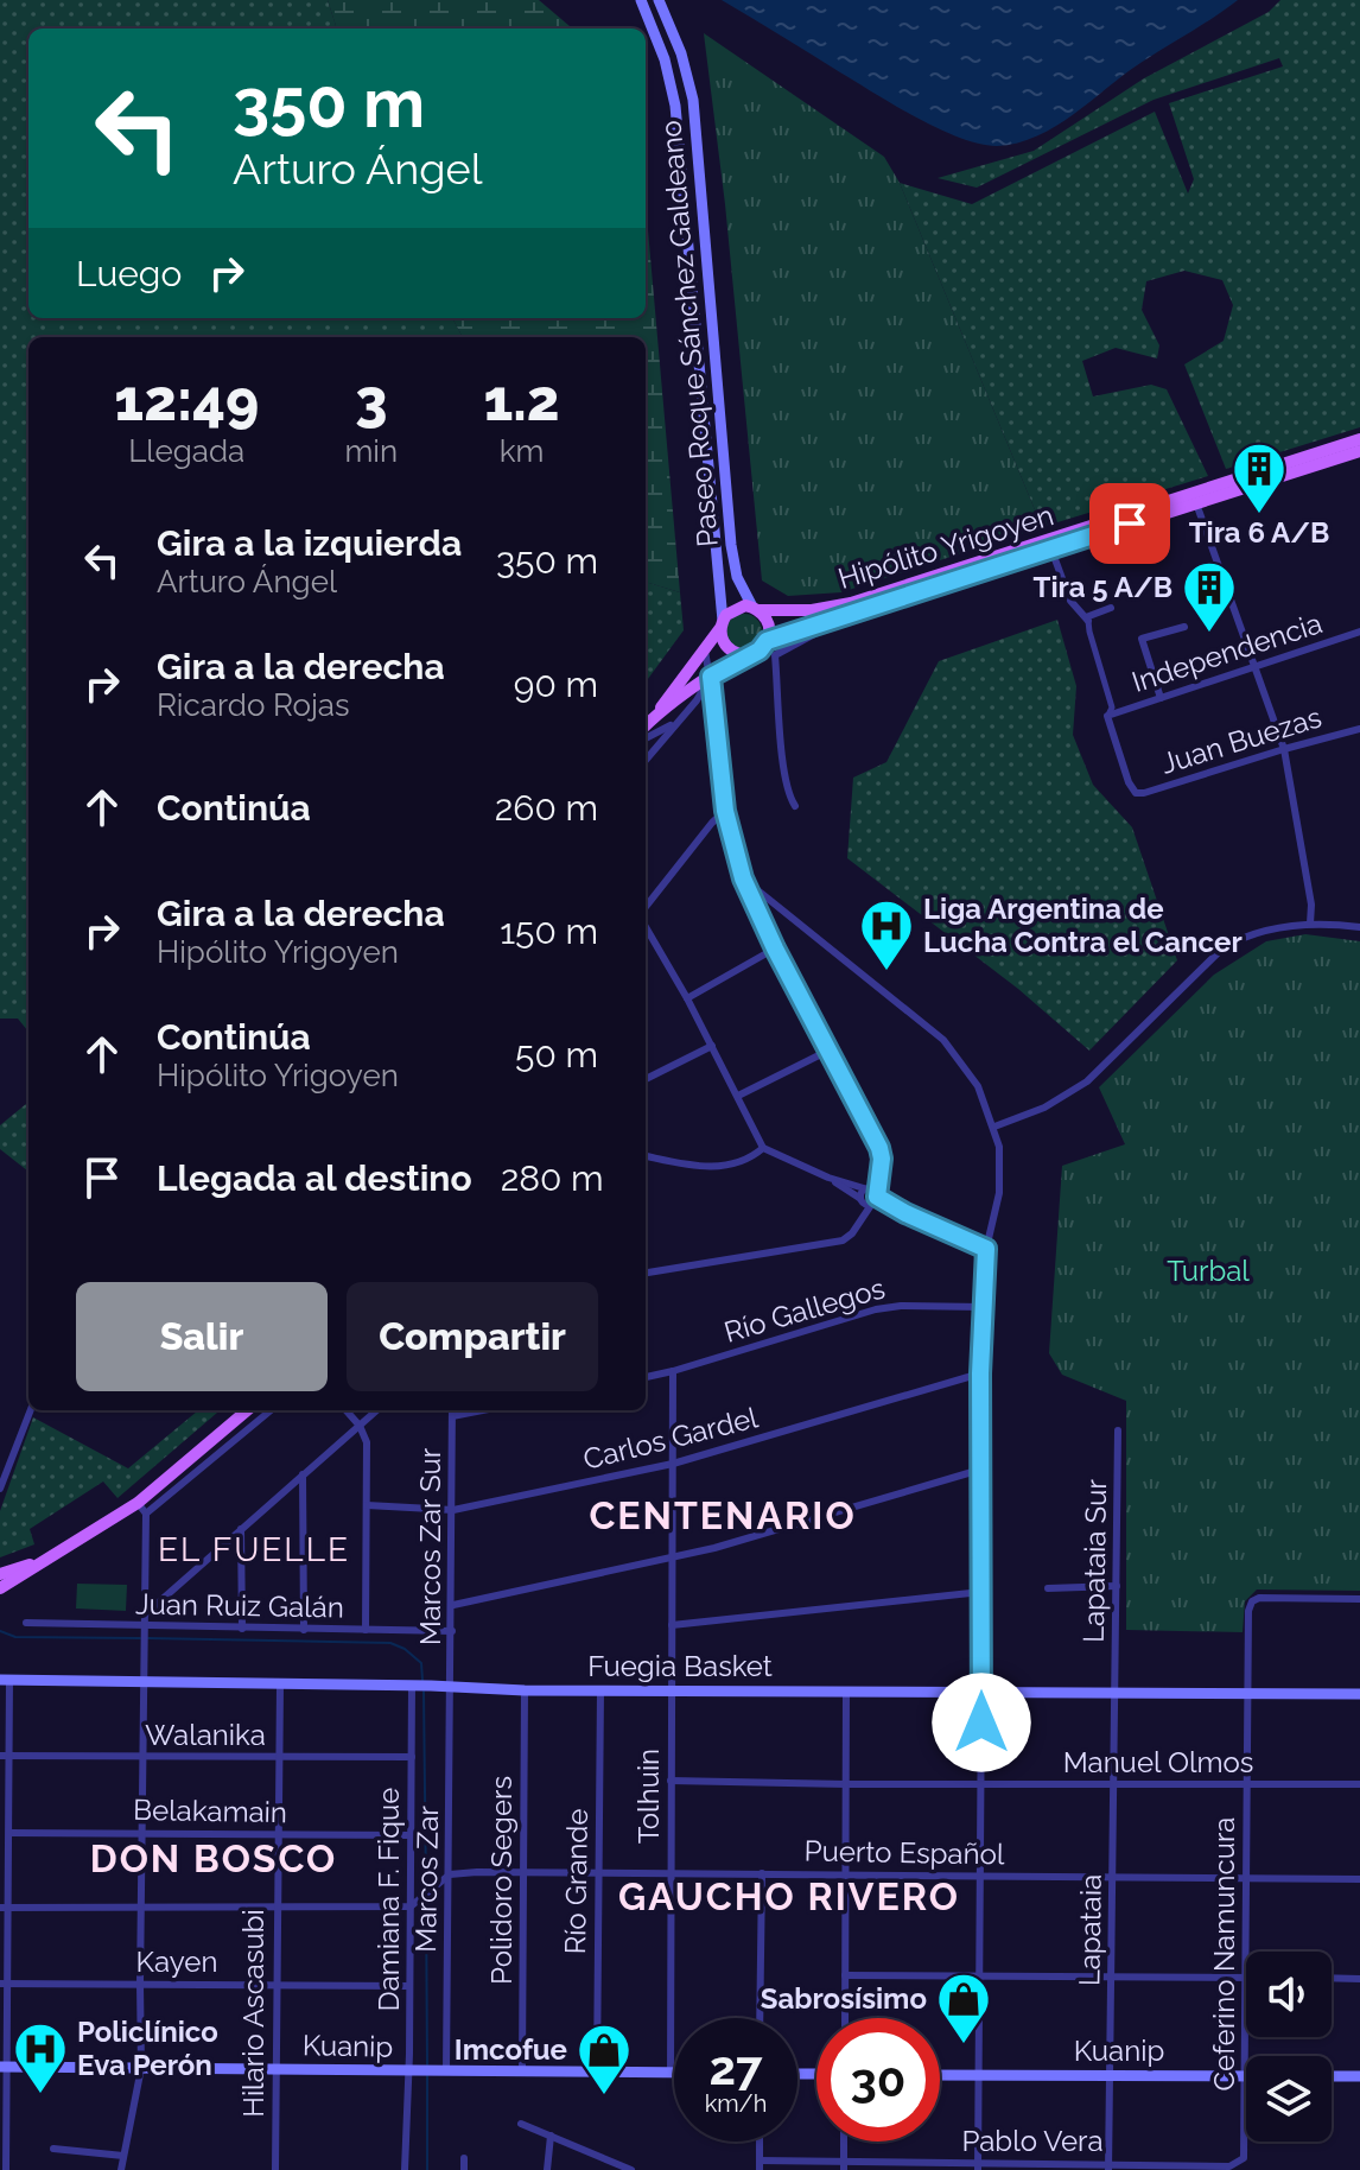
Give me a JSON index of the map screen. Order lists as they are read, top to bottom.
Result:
{
  "streets": {
    "main road": [
      "Paseo Roque Sánchez Galdeano",
      "Hipólito Yrigoyen",
      "Fuegia Basket",
      "Kuanip"
    ],
    "street": [
      "Independencia",
      "Juan Buezas",
      "Río Gallegos",
      "Carlos Gardel",
      "Marcos Zar Sur",
      "Lapataia Sur",
      "Juan Ruiz Galán",
      "Walanika",
      "Manuel Olmos",
      "Tolhuin",
      "Belakamain",
      "Puerto Español",
      "Marcos Zar",
      "Polidoro Segers",
      "Río Grande",
      "Damiana F. Fique",
      "Lapataia",
      "Ceferino Namuncura",
      "Kayen",
      "Hilario Ascasubi",
      "Pablo Vera"
    ]
  },
  "crossings": [
    ["Paseo Roque Sánchez Galdeano", "Hipólito Yrigoyen"],
    ["Independencia", "Juan Buezas"],
    ["Río Gallegos", "Tolhuin"],
    ["Carlos Gardel", "Marcos Zar Sur"],
    ["Carlos Gardel", "Tolhuin"],
    ["Marcos Zar Sur", "Juan Ruiz Galán"],
    ["Marcos Zar Sur", "Fuegia Basket"],
    ["Marcos Zar Sur", "Marcos Zar"],
    ["Lapataia Sur", "Fuegia Basket"],
    ["Lapataia Sur", "Lapataia"],
    ["Fuegia Basket", "Tolhuin"],
    ["Fuegia Basket", "Marcos Zar"],
    ["Fuegia Basket", "Polidoro Segers"],
    ["Fuegia Basket", "Río Grande"],
    ["Fuegia Basket", "Damiana F. Fique"],
    ["Fuegia Basket", "Lapataia"],
    ["Fuegia Basket", "Ceferino Namuncura"],
    ["Fuegia Basket", "Hilario Ascasubi"],
    ["Walanika", "Damiana F. Fique"],
    ["Walanika", "Hilario Ascasubi"],
    ["Manuel Olmos", "Tolhuin"],
    ["Manuel Olmos", "Lapataia"],
    ["Manuel Olmos", "Ceferino Namuncura"],
    ["Tolhuin", "Puerto Español"],
    ["Tolhuin", "Kuanip"],
    ["Belakamain", "Damiana F. Fique"],
    ["Belakamain", "Hilario Ascasubi"],
    ["Puerto Español", "Marcos Zar"],
    ["Puerto Español", "Polidoro Segers"],
    ["Puerto Español", "Río Grande"],
    ["Puerto Español", "Lapataia"],
    ["Puerto Español", "Ceferino Namuncura"],
    ["Marcos Zar", "Kuanip"],
    ["Polidoro Segers", "Kuanip"],
    ["Río Grande", "Kuanip"],
    ["Damiana F. Fique", "Kayen"],
    ["Damiana F. Fique", "Kuanip"],
    ["Lapataia", "Kuanip"],
    ["Lapataia", "Pablo Vera"],
    ["Ceferino Namuncura", "Kuanip"],
    ["Ceferino Namuncura", "Pablo Vera"],
    ["Kayen", "Hilario Ascasubi"],
    ["Hilario Ascasubi", "Kuanip"]
  ],
  "districts": [
    "CENTENARIO",
    "EL FUELLE",
    "DON BOSCO",
    "GAUCHO RIVERO"
  ],
  "parks": ["Turbal"],
  "places": {
    "building": ["Tira 6 A/B", "Tira 5 A/B"],
    "hospital": ["Liga Argentina de Lucha Contra el Cancer", "Policlínico Eva Perón"],
    "shop": ["Sabrosísimo", "Imcofue"]
  },
  "page": {
    "turn": ["350 m", "Arturo Ángel"],
    "then": "Luego",
    "eta": [
      "12:49",
      "Llegada",
      "3",
      "min",
      "1.2",
      "km"
    ],
    "list": [
      {
        "name": "Gira a la izquierda",
        "note": "Arturo Ángel",
        "value": "350 m"
      },
      {
        "name": "Gira a la derecha",
        "note": "Ricardo Rojas",
        "value": "90 m"
      },
      {
        "name": "Continúa",
        "value": "260 m"
      },
      {
        "name": "Gira a la derecha",
        "note": "Hipólito Yrigoyen",
        "value": "150 m"
      },
      {
        "name": "Continúa",
        "note": "Hipólito Yrigoyen",
        "value": "50 m"
      },
      {
        "name": "Llegada al destino",
        "value": "280 m"
      }
    ],
    "buttons": ["Salir", "Compartir"],
    "speed": "27 km/h",
    "limit": "30"
  }
}
